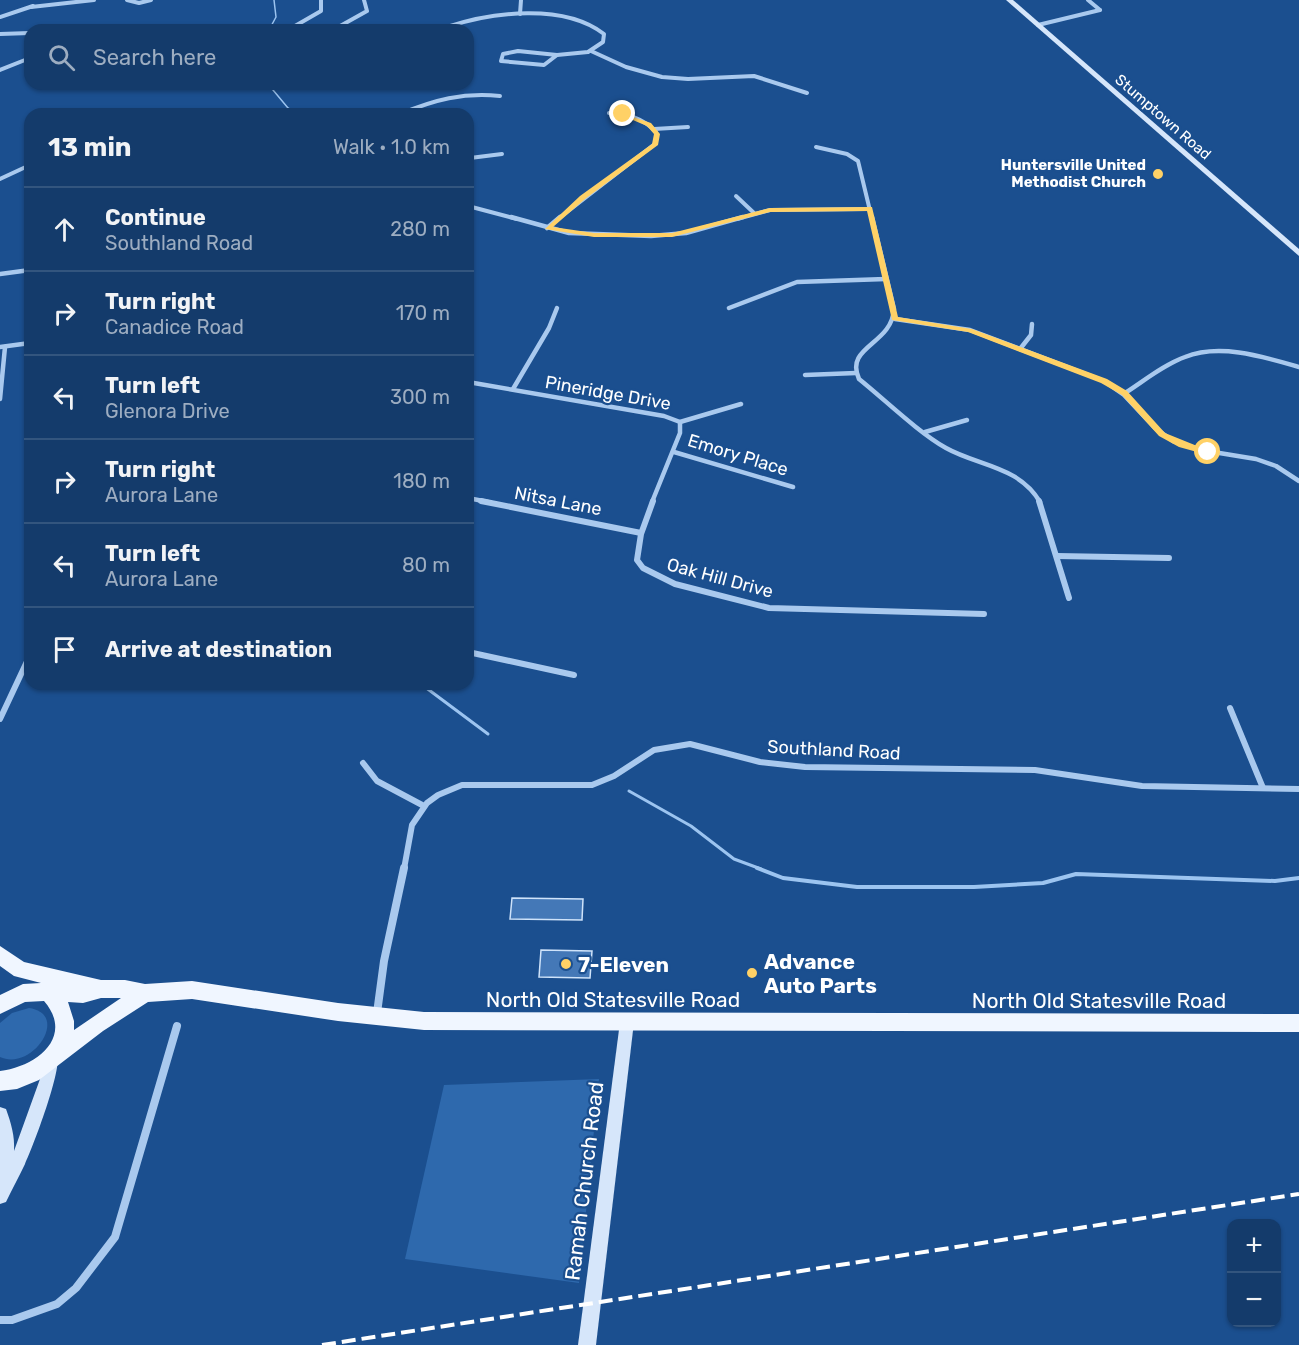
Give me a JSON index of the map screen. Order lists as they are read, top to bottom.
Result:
{
  "streets": {
    "main road": ["North Old Statesville Road"],
    "street": [
      "Stumptown Road",
      "Pineridge Drive",
      "Emory Place",
      "Nitsa Lane",
      "Oak Hill Drive",
      "Southland Road",
      "Ramah Church Road"
    ]
  },
  "crossings": [
    ["Pineridge Drive", "Oak Hill Drive"],
    ["Emory Place", "Oak Hill Drive"],
    ["Nitsa Lane", "Oak Hill Drive"],
    ["North Old Statesville Road", "Ramah Church Road"]
  ],
  "places": ["Huntersville United Methodist Church", "7-Eleven", "Advance Auto Parts"],
  "page": {
    "search": "Search here",
    "heading": ["13 min", "Walk · 1.0 km"],
    "list": [
      ["Continue", "Southland Road", "280 m"],
      ["Turn right", "Canadice Road", "170 m"],
      ["Turn left", "Glenora Drive", "300 m"],
      ["Turn right", "Aurora Lane", "180 m"],
      ["Turn left", "Aurora Lane", "80 m"],
      "Arrive at destination"
    ],
    "map_buttons": ["+", "−"]
  }
}
